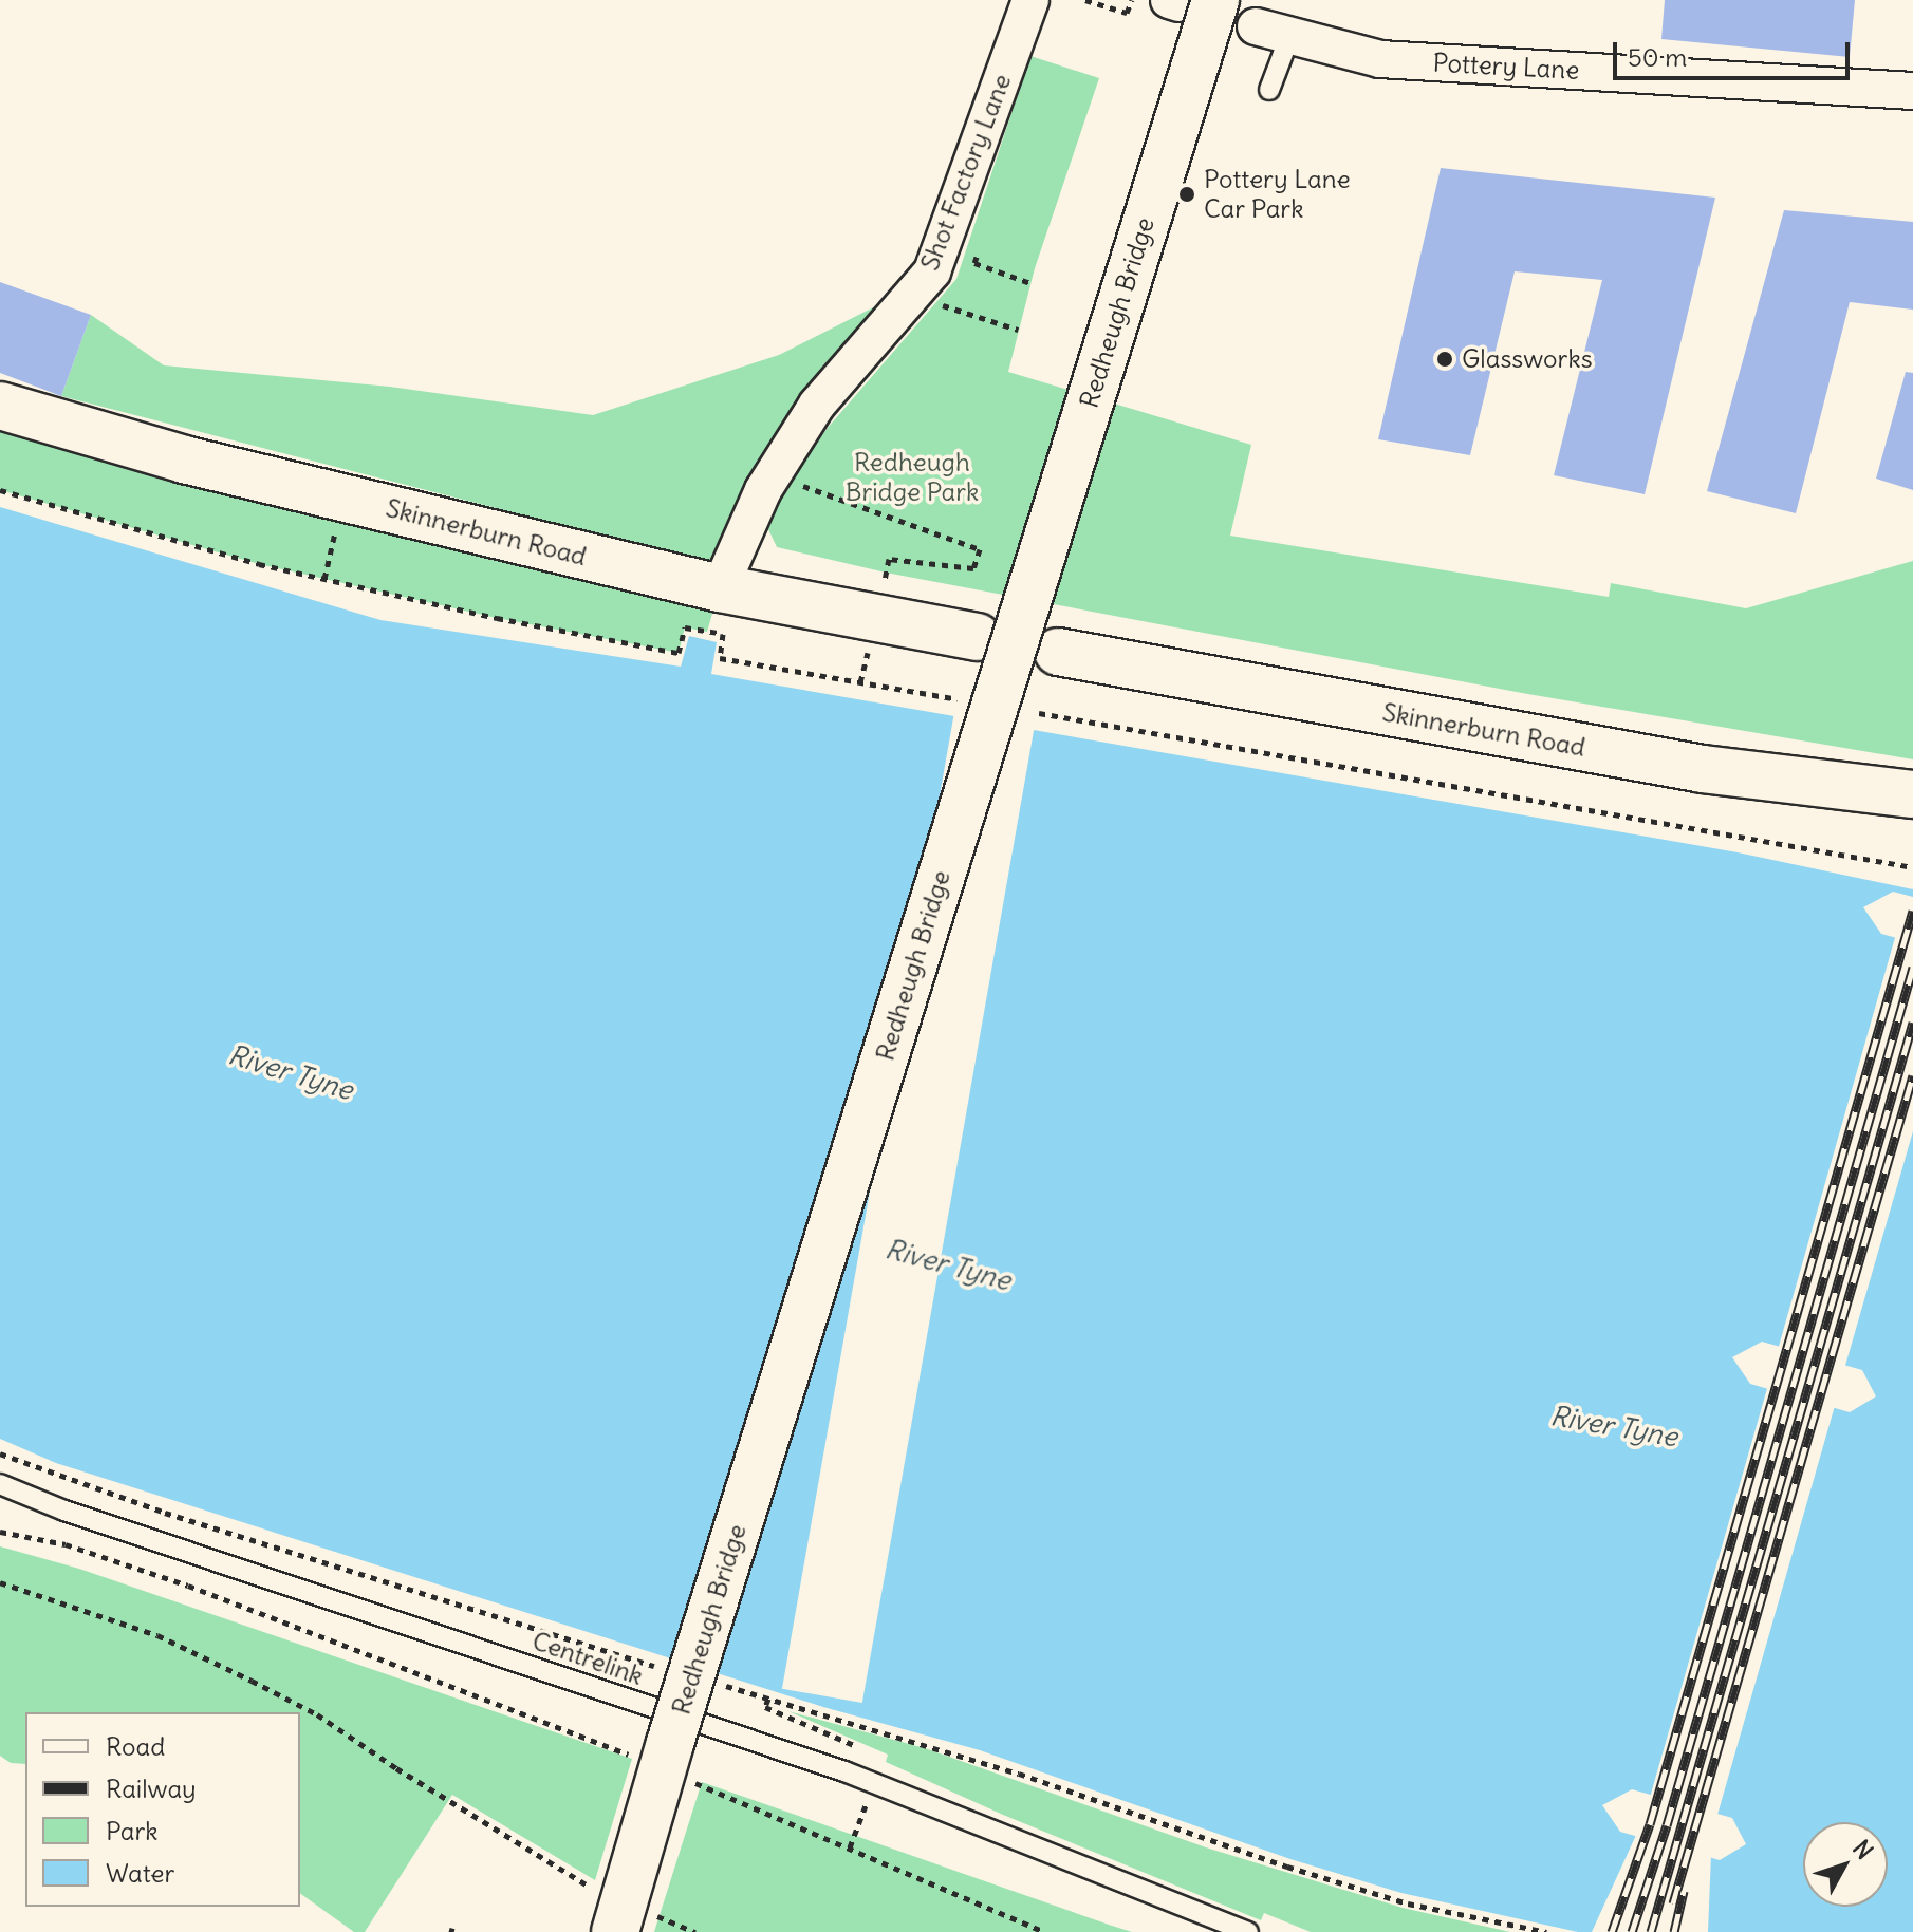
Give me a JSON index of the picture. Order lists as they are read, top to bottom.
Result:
{
  "streets": {
    "main road": ["Redheugh Bridge", "Skinnerburn Road"],
    "street": ["Pottery Lane", "Shot Factory Lane"],
    "lane": ["Centrelink"]
  },
  "crossings": [
    ["Shot Factory Lane", "Skinnerburn Road"]
  ],
  "water": ["River Tyne"],
  "parks": ["Redheugh Bridge Park"],
  "places": ["Pottery Lane Car Park", "Glassworks"],
  "legend": [
    "Road",
    "Railway",
    "Park",
    "Water"
  ],
  "scale_bar": "50 m",
  "north": "top right"
}
